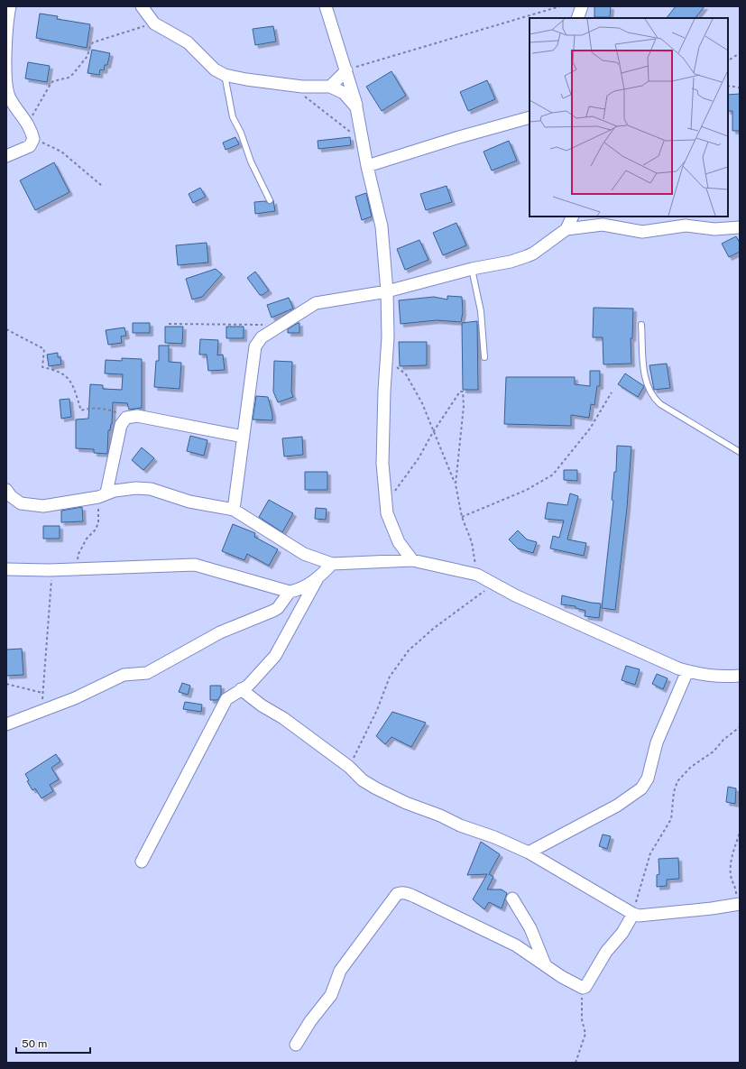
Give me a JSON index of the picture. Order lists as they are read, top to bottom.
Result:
{
  "scale_bar": "50 m"
}
